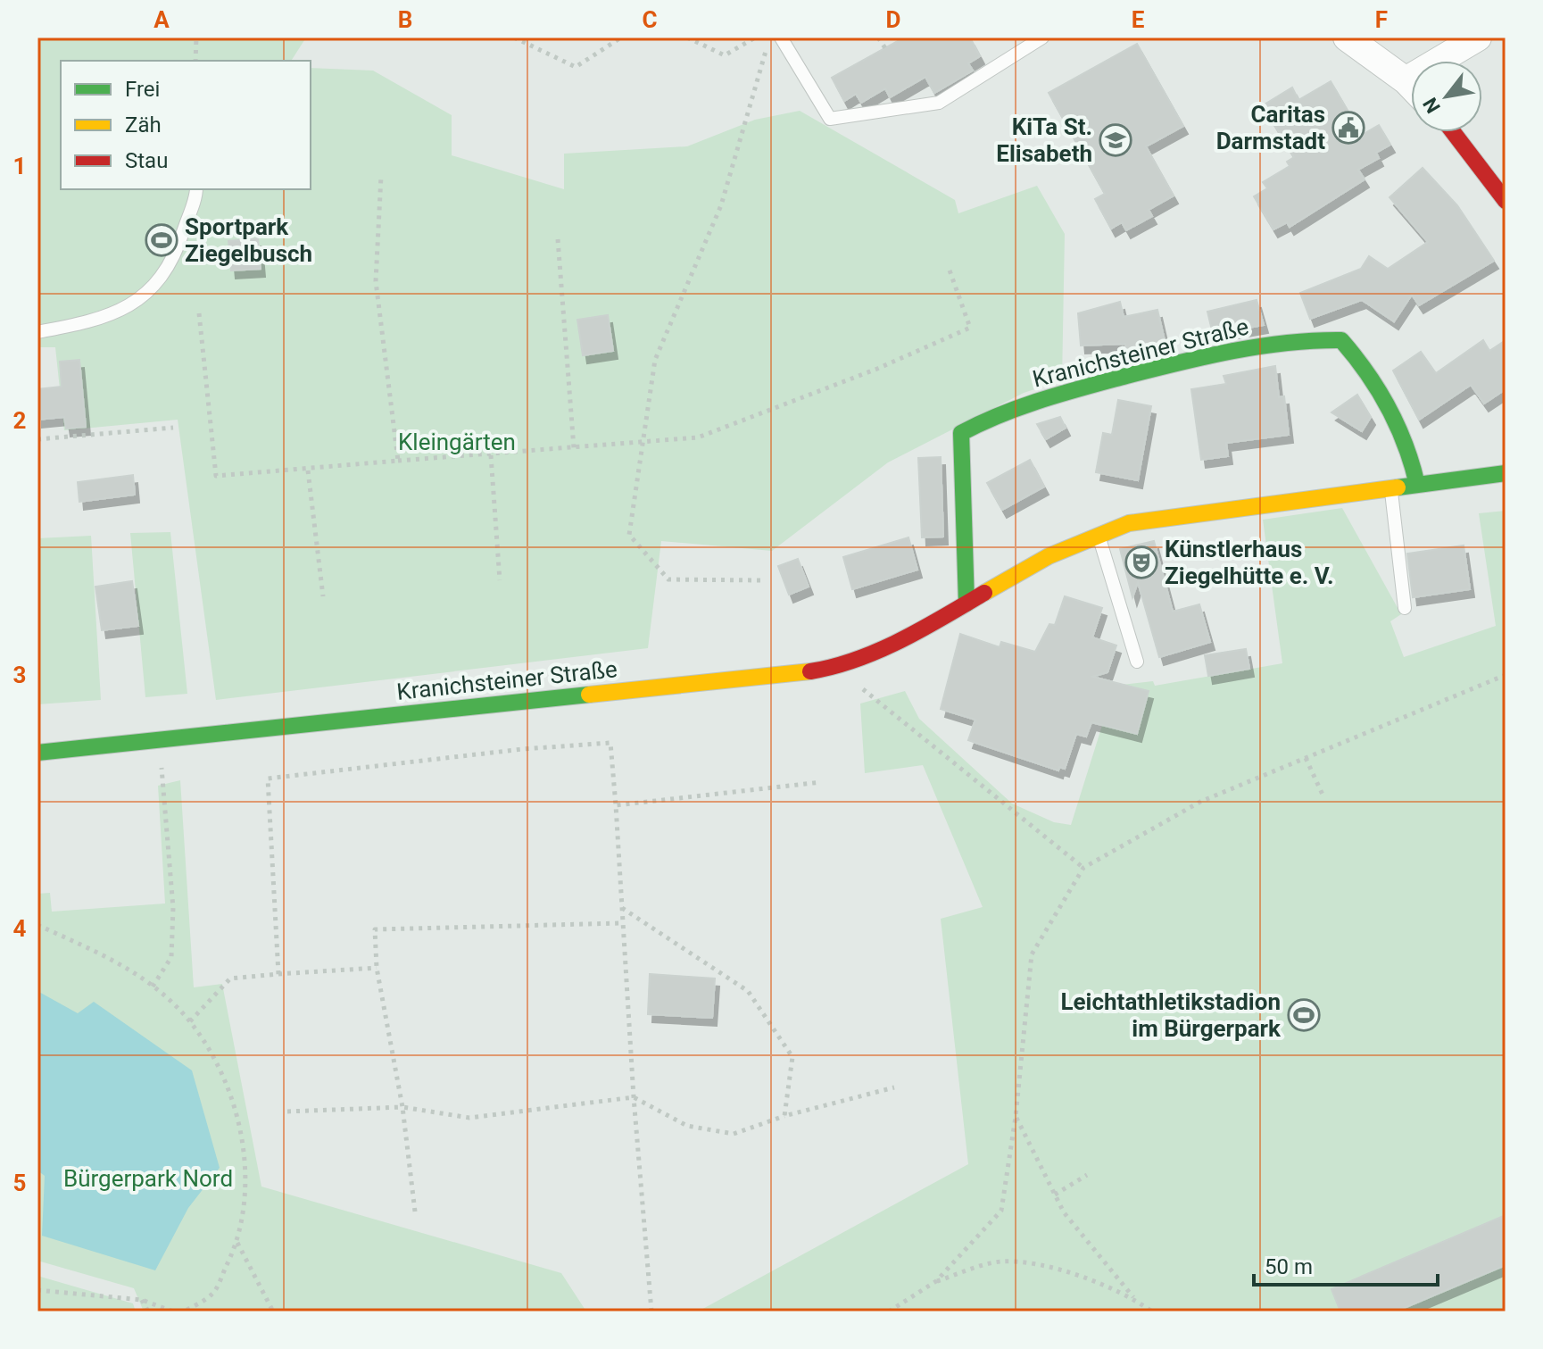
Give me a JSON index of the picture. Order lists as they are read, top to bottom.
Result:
{
  "streets": {
    "main road": ["Kranichsteiner Straße"]
  },
  "parks": ["Kleingärten", "Bürgerpark Nord"],
  "places": {
    "public building": ["Caritas Darmstadt"],
    "school or university": ["KiTa St. Elisabeth"],
    "sports": ["Sportpark Ziegelbusch", "Leichtathletikstadion im Bürgerpark"],
    "theatre": ["Künstlerhaus Ziegelhütte e. V."]
  },
  "legend": ["Frei", "Zäh", "Stau"],
  "scale_bar": "50 m",
  "north": "bottom left",
  "grid": {
    "columns": [
      "A",
      "B",
      "C",
      "D",
      "E",
      "F"
    ],
    "rows": [
      "1",
      "2",
      "3",
      "4",
      "5"
    ]
  }
}
